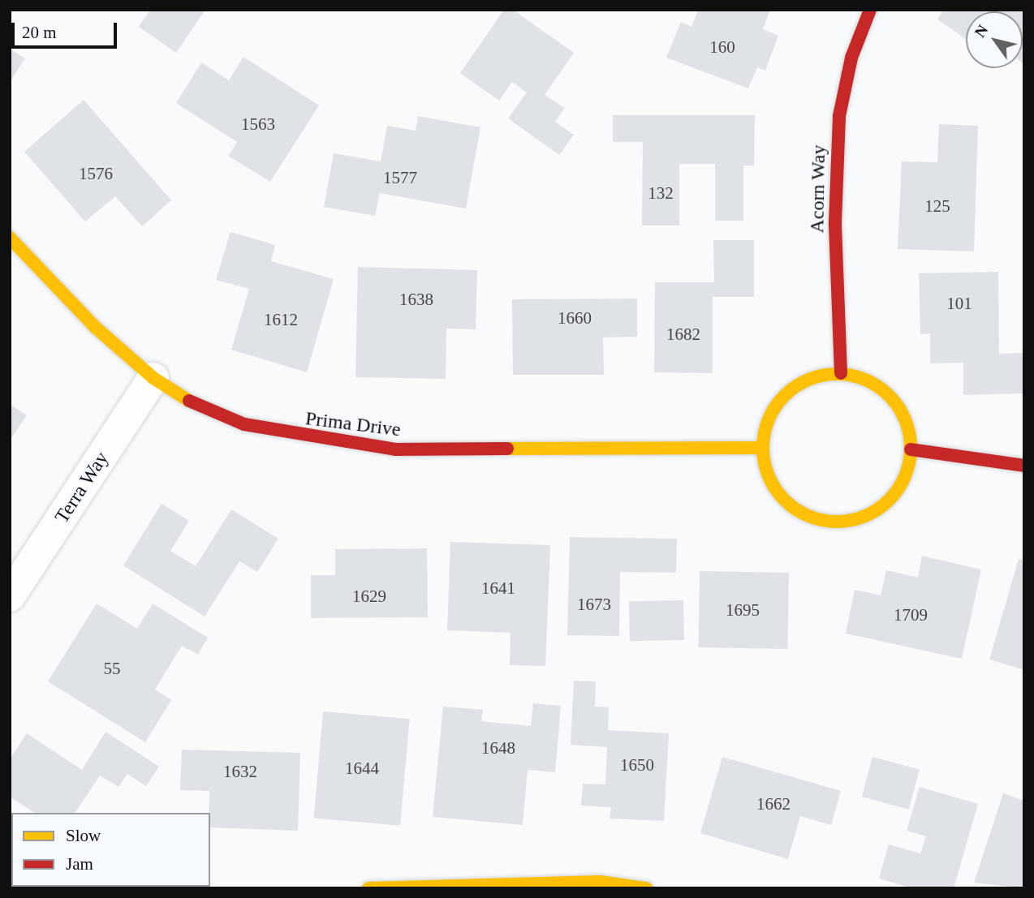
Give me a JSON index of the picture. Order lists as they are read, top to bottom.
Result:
{
  "streets": {
    "street": ["Acorn Way", "Prima Drive", "Terra Way"]
  },
  "crossings": [
    ["Acorn Way", "Prima Drive"],
    ["Prima Drive", "Terra Way"]
  ],
  "house_numbers": [
    "160",
    "1563",
    "1576",
    "1577",
    "132",
    "125",
    "1638",
    "101",
    "1660",
    "1612",
    "1682",
    "1641",
    "1629",
    "1673",
    "1695",
    "1709",
    "55",
    "1648",
    "1650",
    "1644",
    "1632",
    "1662"
  ],
  "legend": ["Slow", "Jam"],
  "scale_bar": "20 m",
  "north": "top left"
}
